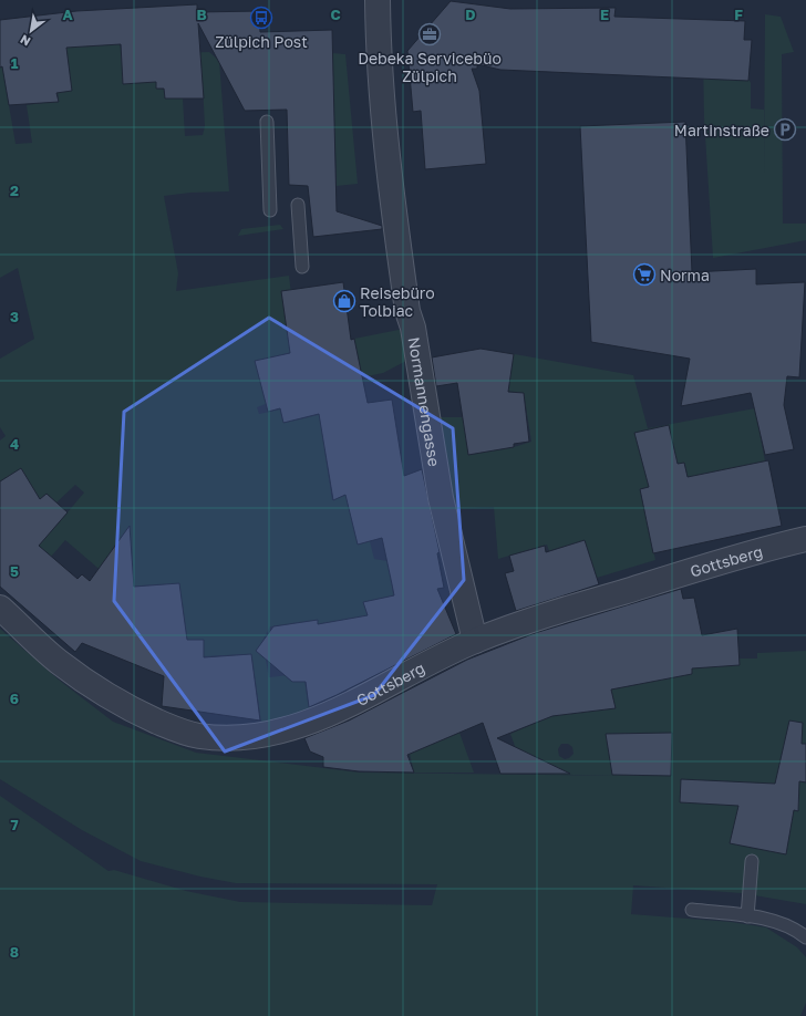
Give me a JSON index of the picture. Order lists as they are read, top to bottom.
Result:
{
  "streets": {
    "street": ["Normannengasse", "Gottsberg"]
  },
  "crossings": [
    ["Normannengasse", "Gottsberg"]
  ],
  "places": {
    "bus stop": ["Zülpich Post"],
    "office": ["Debeka Servicebüo Zülpich"],
    "parking": ["Martinstraße"],
    "supermarket": ["Norma"],
    "shop": ["Reisebüro Tolbiac"]
  },
  "north": "bottom left",
  "grid": {
    "columns": [
      "A",
      "B",
      "C",
      "D",
      "E",
      "F"
    ],
    "rows": [
      "1",
      "2",
      "3",
      "4",
      "5",
      "6",
      "7",
      "8"
    ]
  }
}
